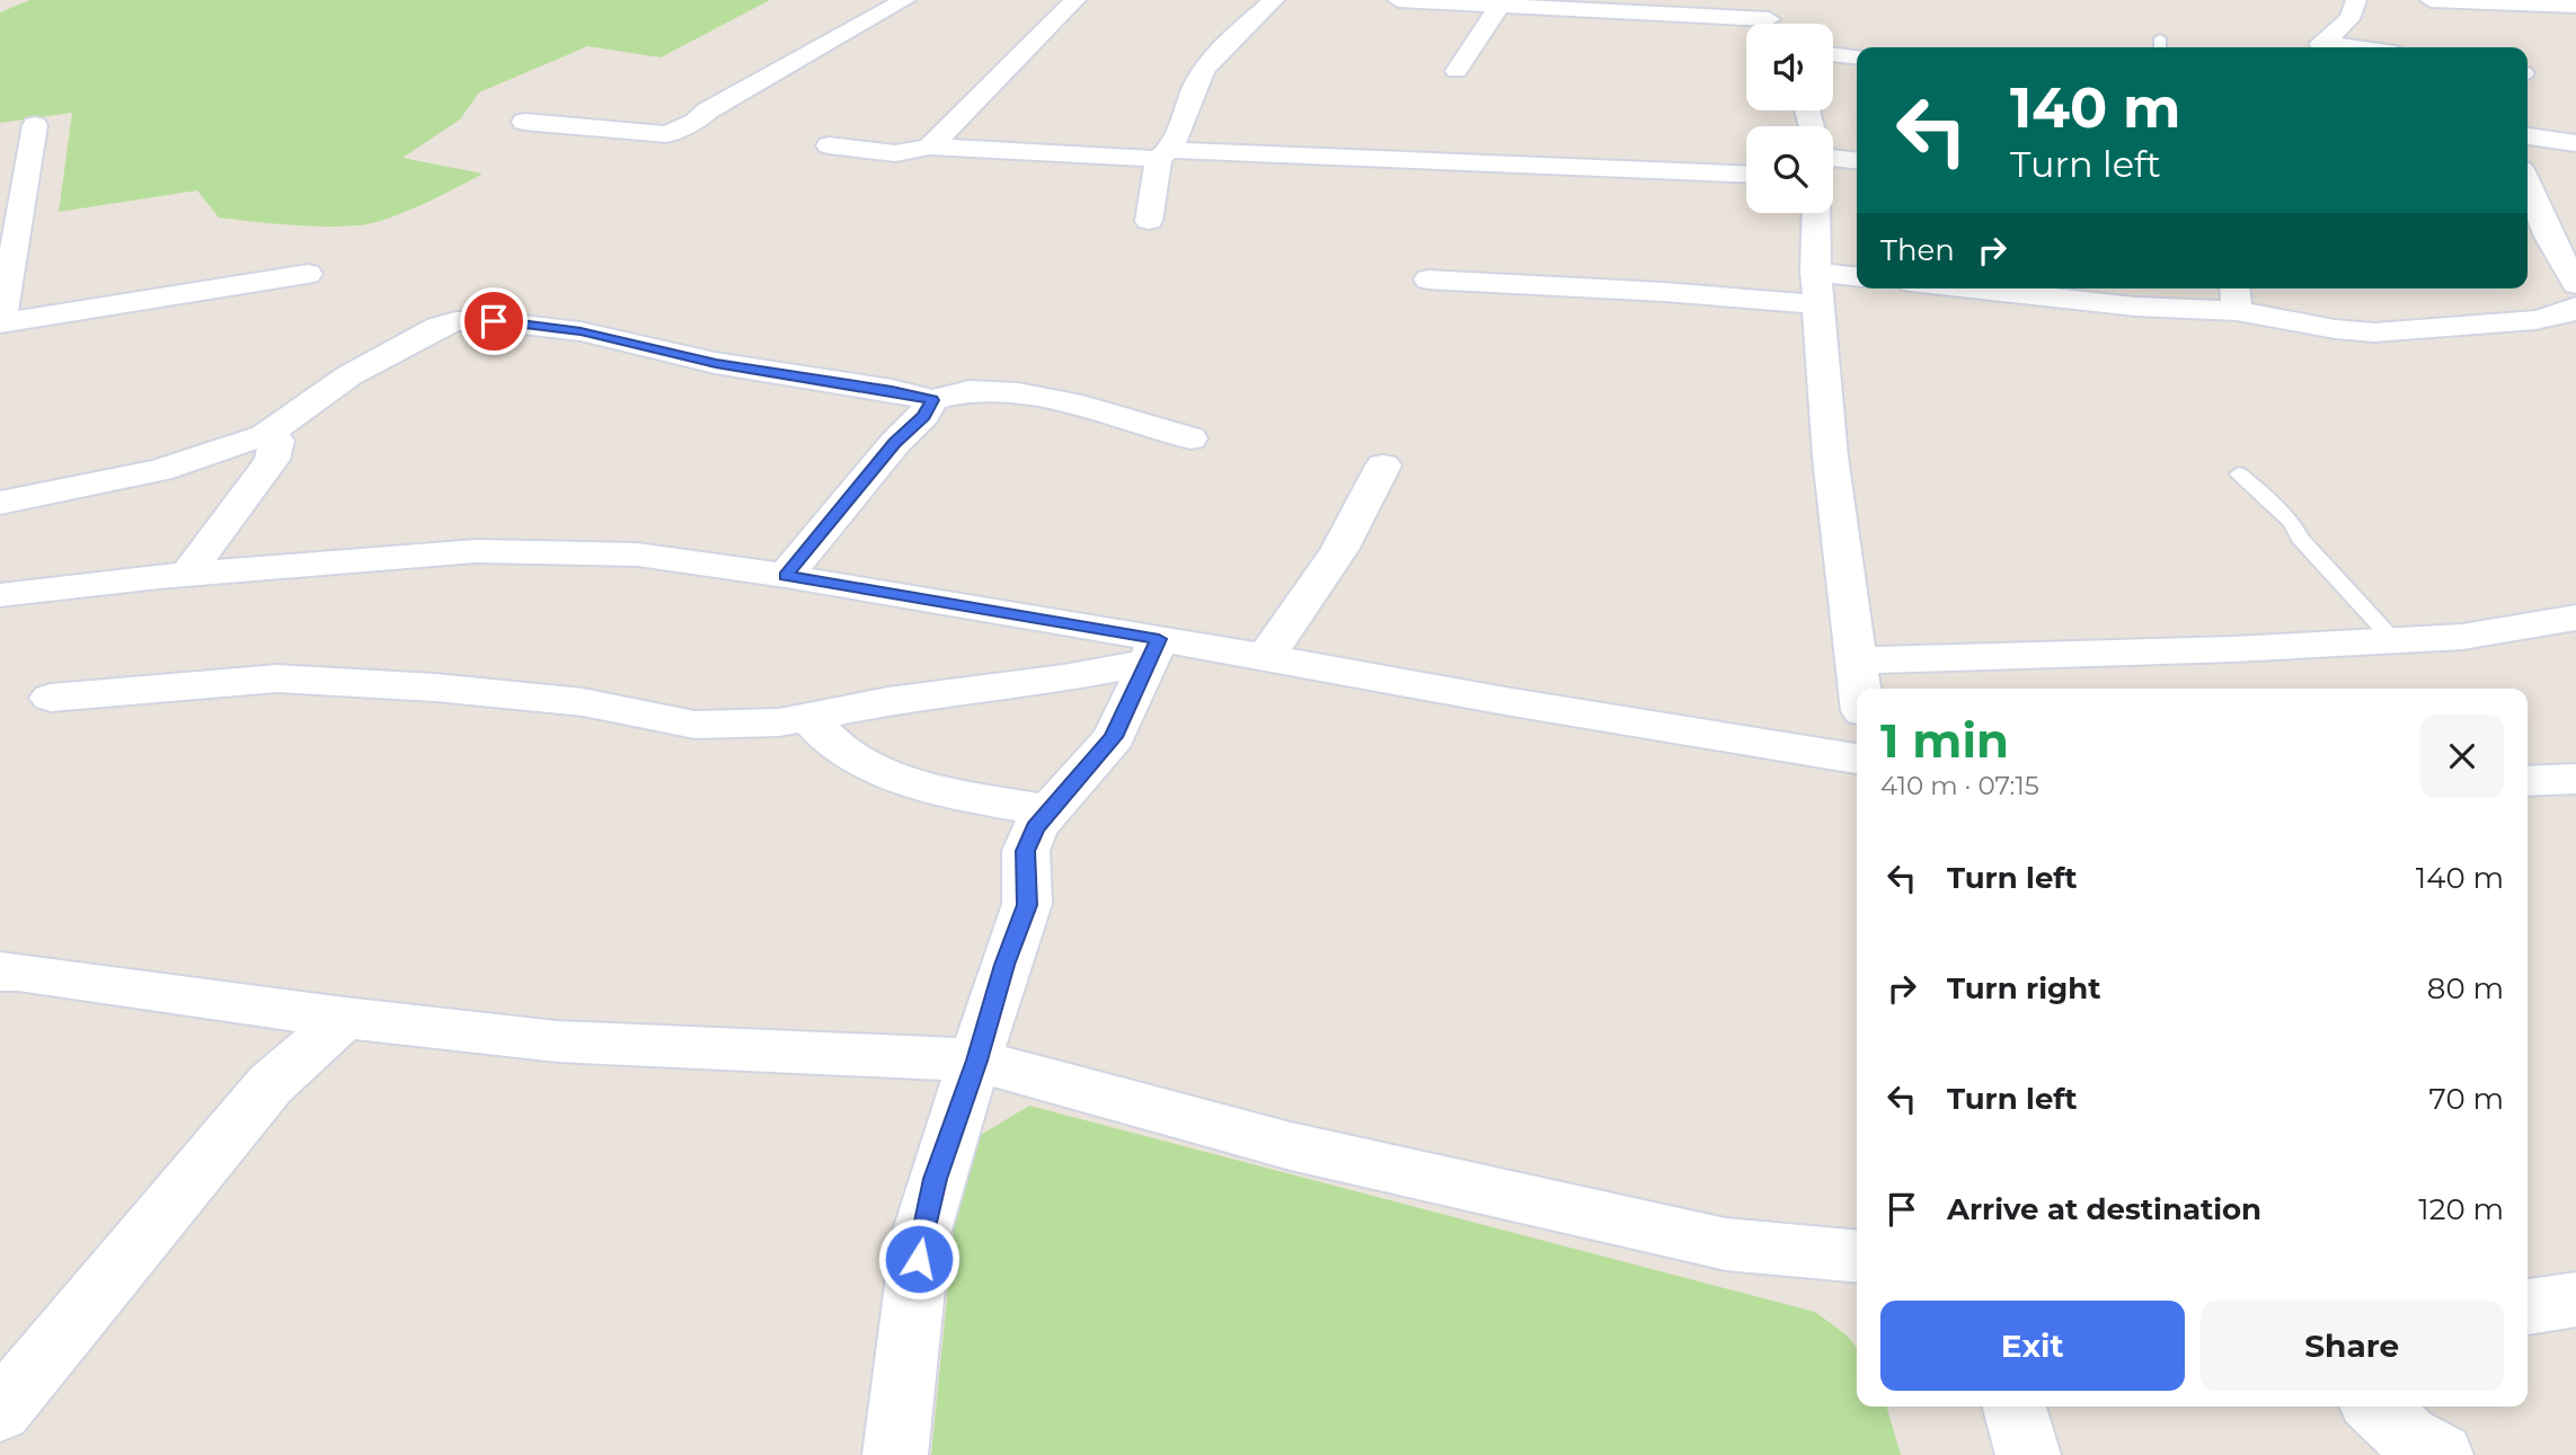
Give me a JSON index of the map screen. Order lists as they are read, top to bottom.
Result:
{
  "page": {
    "turn": ["140 m", "Turn left"],
    "then": "Then",
    "heading": ["1 min", "410 m · 07:15"],
    "list": [
      {
        "name": "Turn left",
        "value": "140 m"
      },
      {
        "name": "Turn right",
        "value": "80 m"
      },
      {
        "name": "Turn left",
        "value": "70 m"
      },
      {
        "name": "Arrive at destination",
        "value": "120 m"
      }
    ],
    "buttons": ["Exit", "Share"]
  }
}
